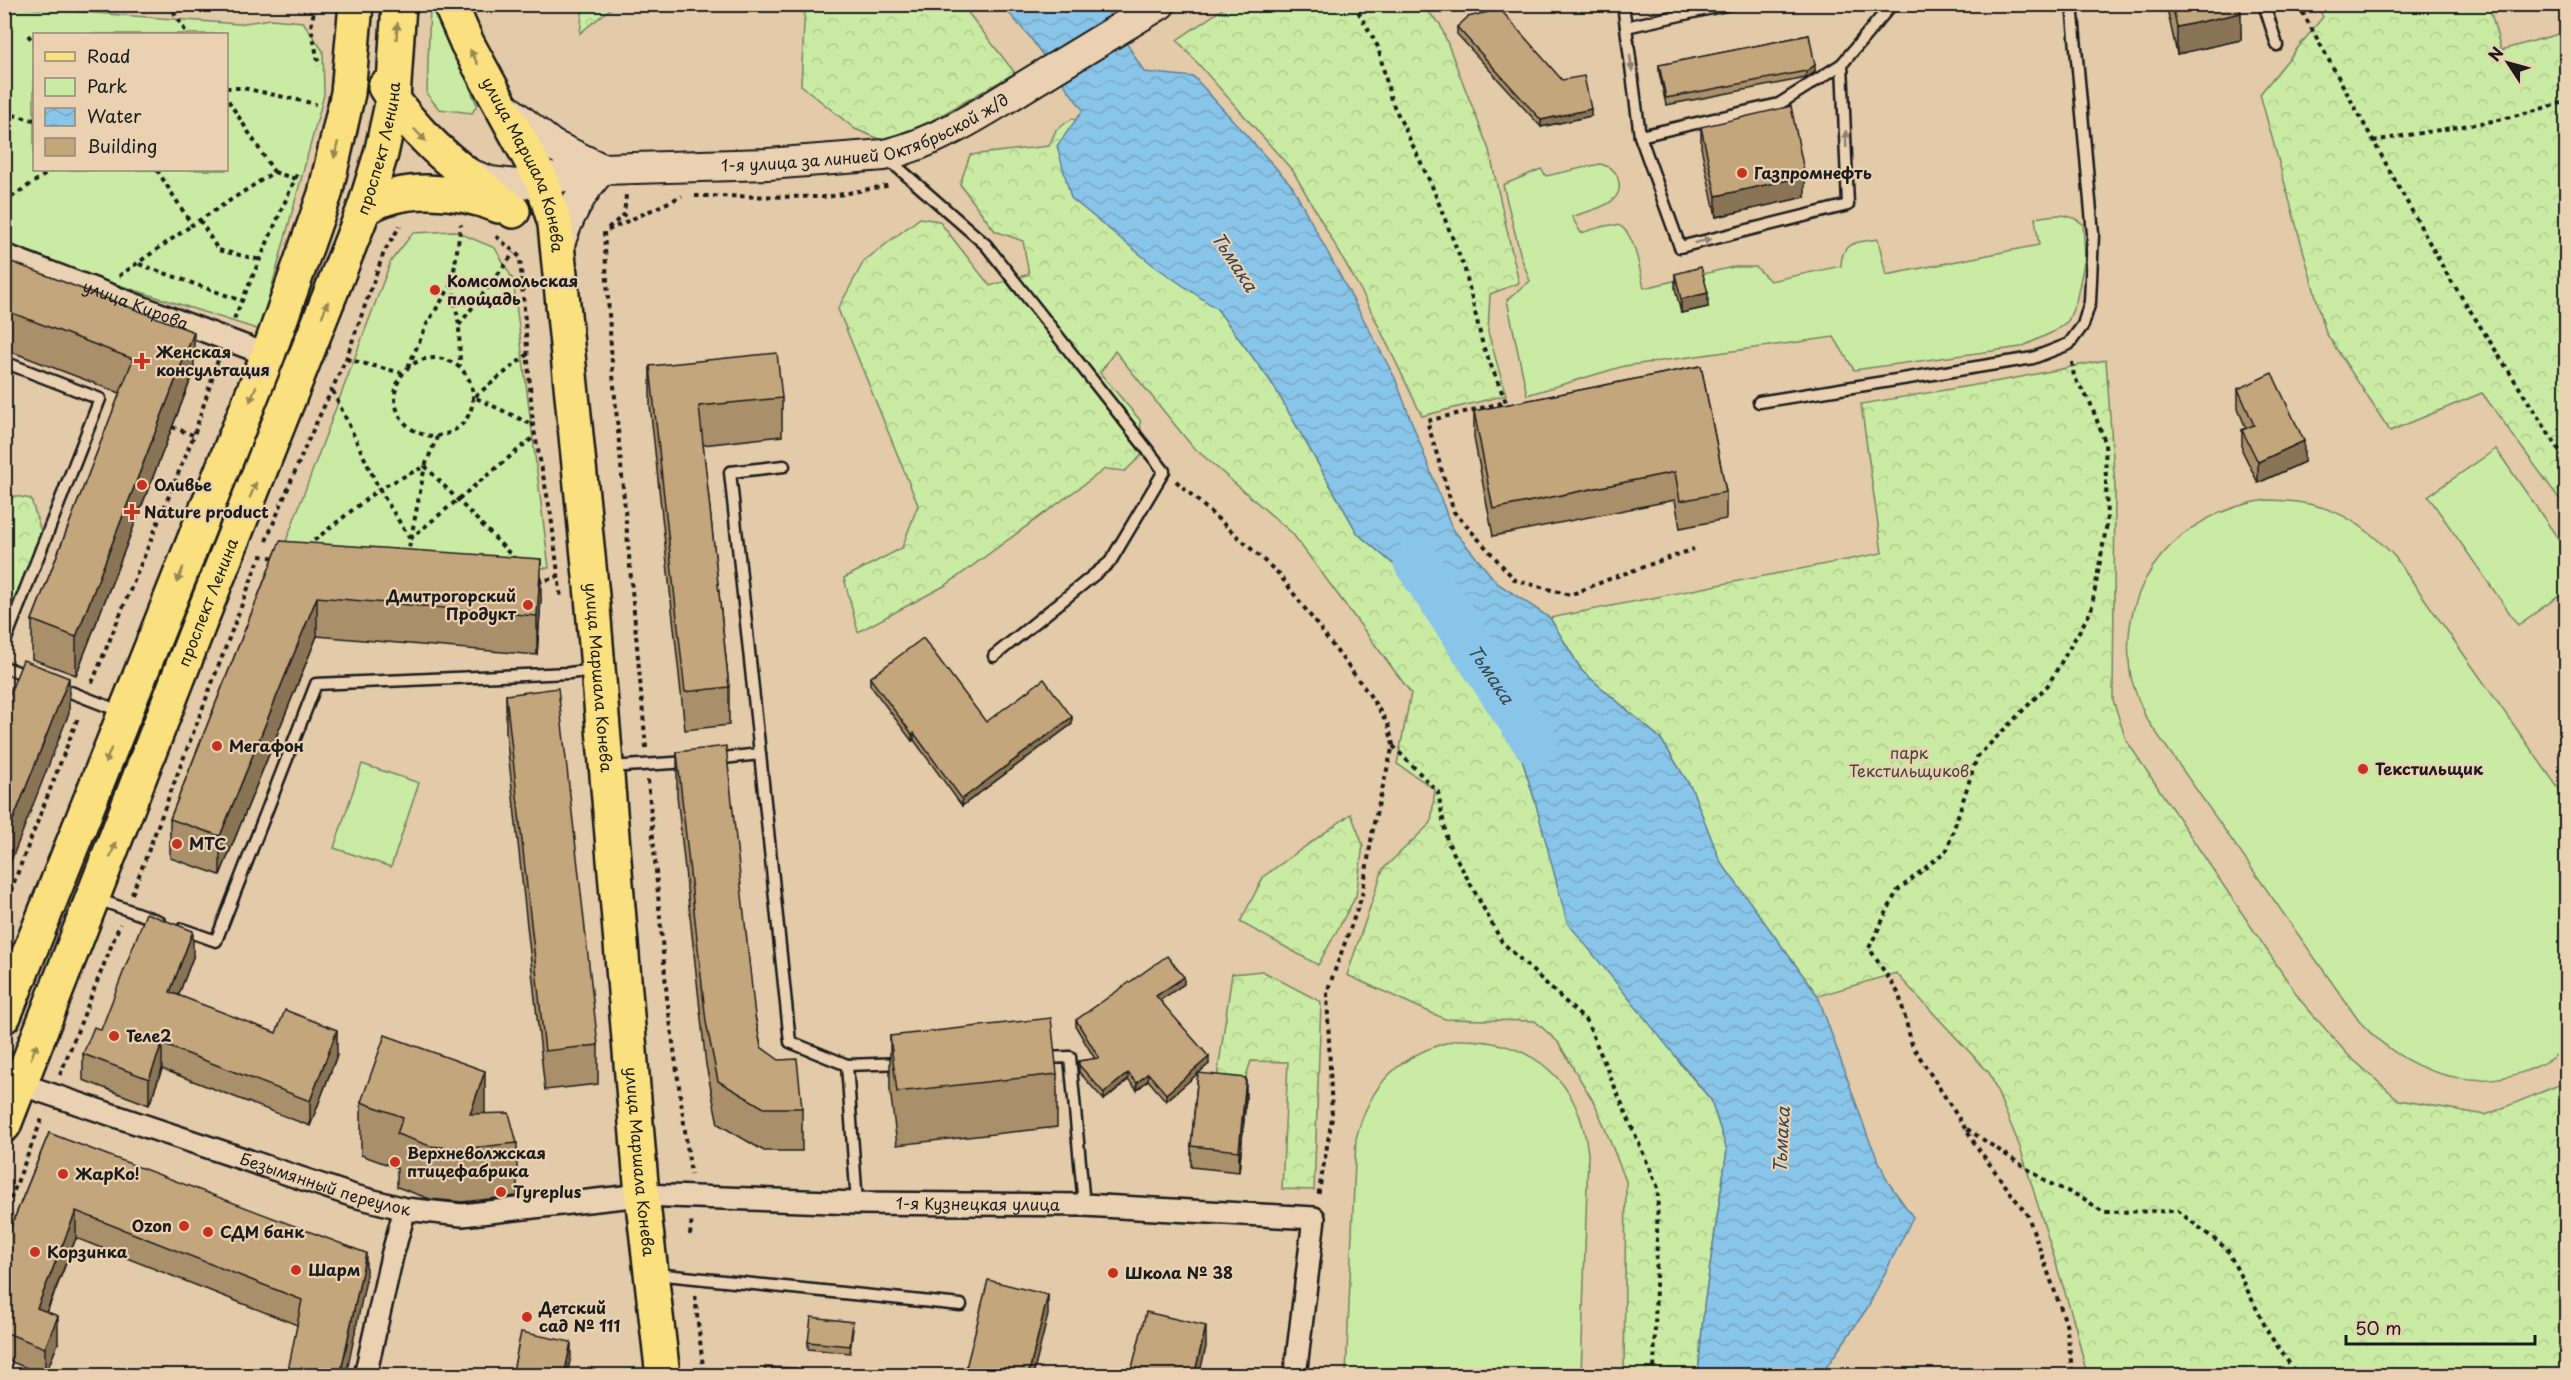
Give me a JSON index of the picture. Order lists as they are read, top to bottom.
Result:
{
  "streets": {
    "main road": ["1-я улица за линией Октябрьской ж/д", "проспект Ленина", "улица Маршала Конева"],
    "street": ["улица Кирова", "Безымянный переулок", "1-я Кузнецкая улица"]
  },
  "crossings": [
    ["1-я улица за линией Октябрьской ж/д", "улица Маршала Конева"],
    ["проспект Ленина", "Безымянный переулок"],
    ["улица Маршала Конева", "Безымянный переулок"],
    ["улица Маршала Конева", "1-я Кузнецкая улица"],
    ["Безымянный переулок", "1-я Кузнецкая улица"]
  ],
  "water": ["Тьмака"],
  "parks": ["парк Текстильщиков"],
  "places": {
    "other": [
      "Газпромнефть",
      "Комсомольская площадь",
      "Оливье",
      "Дмитрогорский Продукт",
      "Мегафон",
      "Текстильщик",
      "МТС",
      "Теле2",
      "Верхневолжская птицефабрика",
      "ЖарКо!",
      "Tyreplus",
      "Ozon",
      "СДМ банк",
      "Корзинка",
      "Шарм",
      "Школа № 38",
      "Детский сад № 111"
    ],
    "health": ["Женская консультация", "Nature product"]
  },
  "legend": [
    "Road",
    "Park",
    "Water",
    "Building"
  ],
  "scale_bar": "50 m",
  "north": "top left"
}
